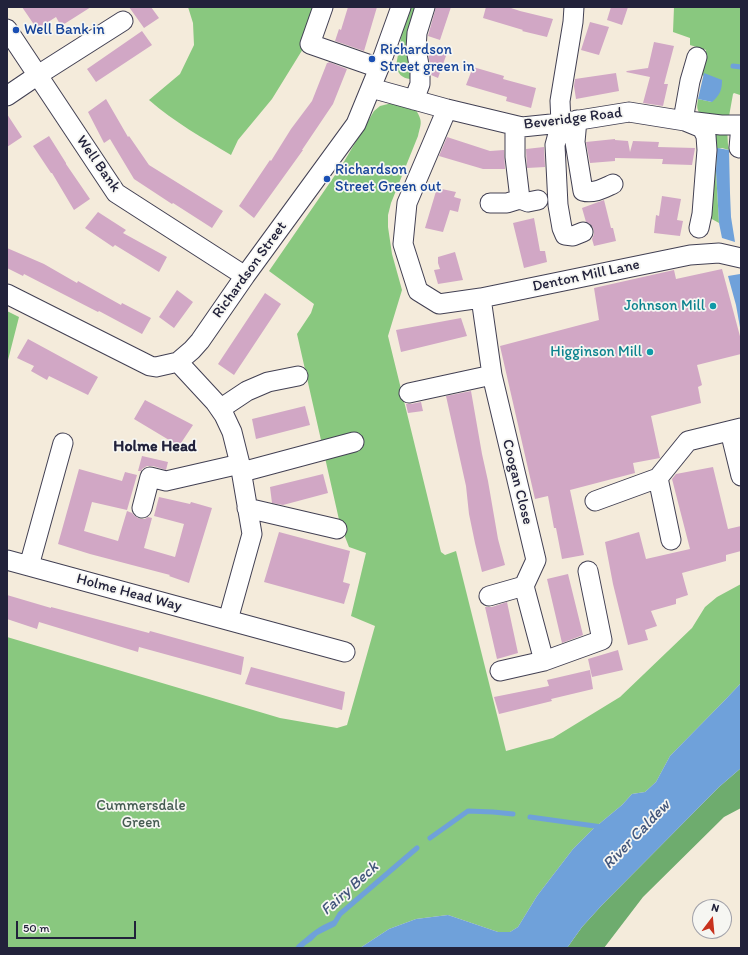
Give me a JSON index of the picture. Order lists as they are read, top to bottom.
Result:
{
  "streets": {
    "street": [
      "Beveridge Road",
      "Well Bank",
      "Richardson Street",
      "Denton Mill Lane",
      "Coogan Close",
      "Holme Head Way"
    ]
  },
  "crossings": [
    ["Beveridge Road", "Richardson Street"],
    ["Well Bank", "Richardson Street"],
    ["Denton Mill Lane", "Coogan Close"]
  ],
  "districts": ["Holme Head"],
  "water": ["River Caldew", "Fairy Beck"],
  "parks": ["Cummersdale Green"],
  "places": [
    "Well Bank in",
    "Richardson Street green in",
    "Richardson Street Green out",
    "Johnson Mill",
    "Higginson Mill"
  ],
  "scale_bar": "50 m",
  "north": "top"
}
